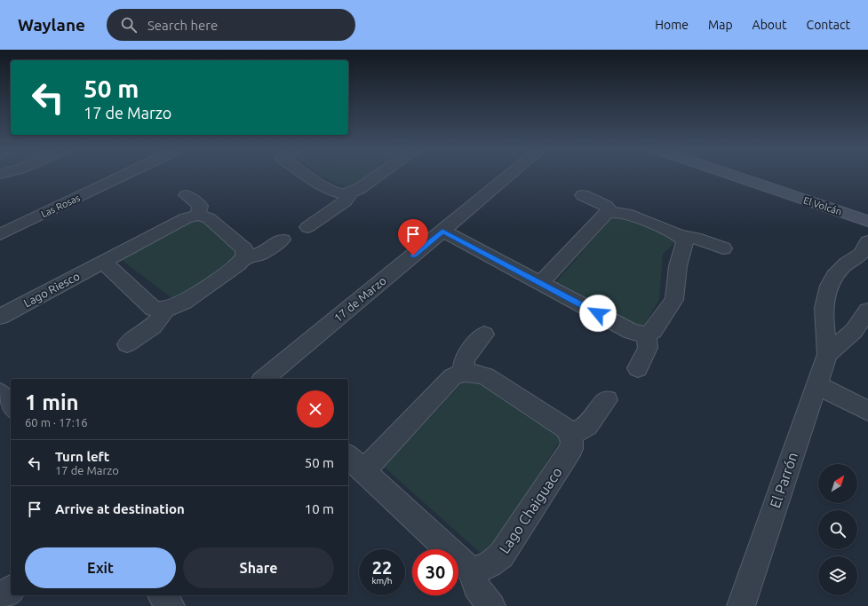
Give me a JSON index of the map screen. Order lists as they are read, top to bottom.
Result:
{
  "streets": {
    "street": [
      "Las Rosas",
      "El Volcán",
      "Lago Riesco",
      "17 de Marzo",
      "El Parrón",
      "Lago Chaiguaco"
    ]
  },
  "north": "top right",
  "page": {
    "header": "Waylane",
    "search": "Search here",
    "nav": [
      "Home",
      "Map",
      "About",
      "Contact"
    ],
    "turn": ["50 m", "17 de Marzo"],
    "heading": ["1 min", "60 m · 17:16"],
    "list": [
      {
        "name": "Turn left",
        "note": "17 de Marzo",
        "value": "50 m"
      },
      {
        "name": "Arrive at destination",
        "value": "10 m"
      }
    ],
    "buttons": ["Exit", "Share"],
    "speed": "22 km/h",
    "limit": "30"
  }
}
